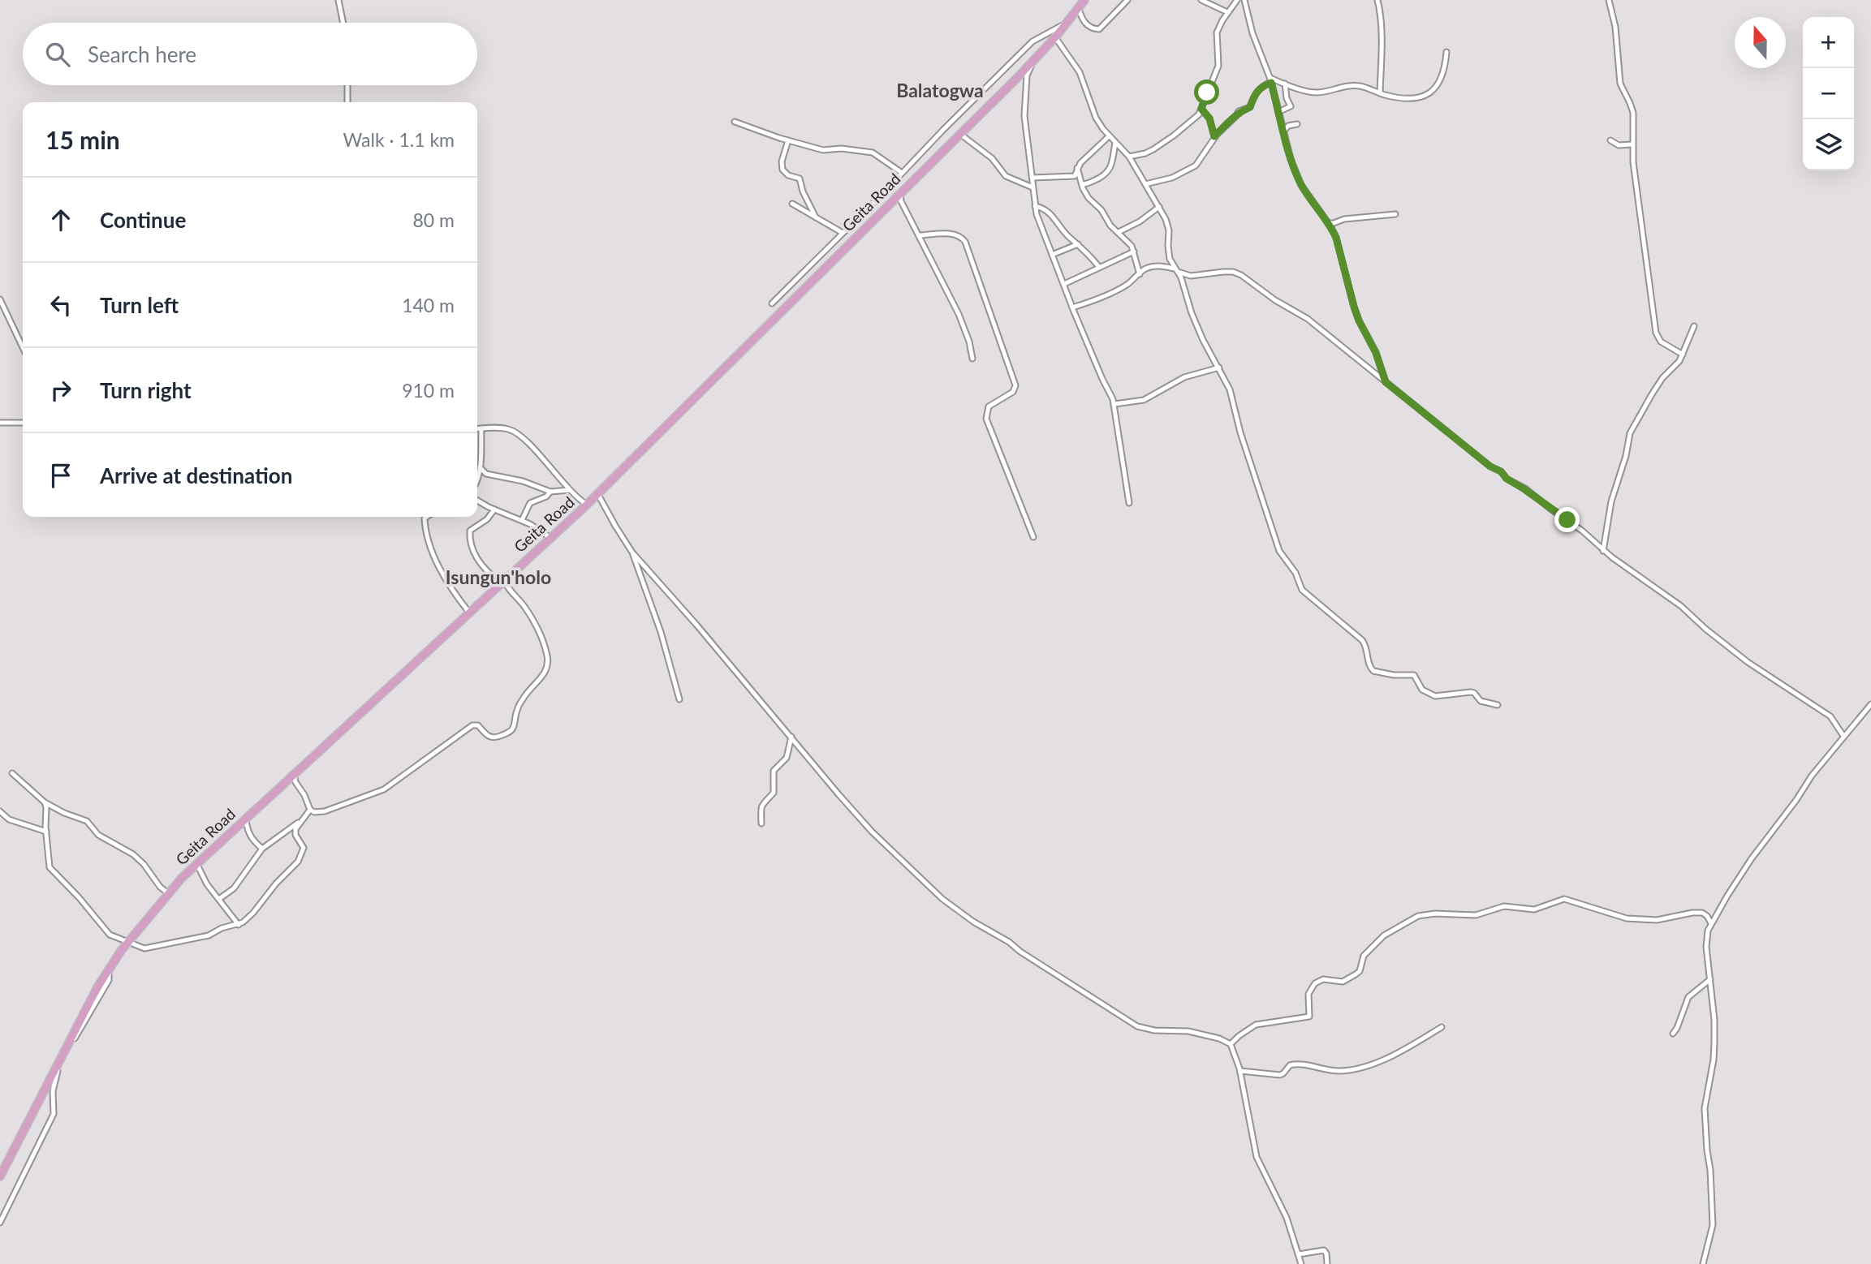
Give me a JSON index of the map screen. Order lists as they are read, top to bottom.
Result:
{
  "streets": {
    "highway": ["Geita Road"]
  },
  "districts": ["Balatogwa", "Isungun'holo"],
  "north": "top",
  "page": {
    "map_buttons": ["+", "−"],
    "search": "Search here",
    "heading": ["15 min", "Walk · 1.1 km"],
    "list": [
      ["Continue", "80 m"],
      ["Turn left", "140 m"],
      ["Turn right", "910 m"],
      "Arrive at destination"
    ]
  }
}
